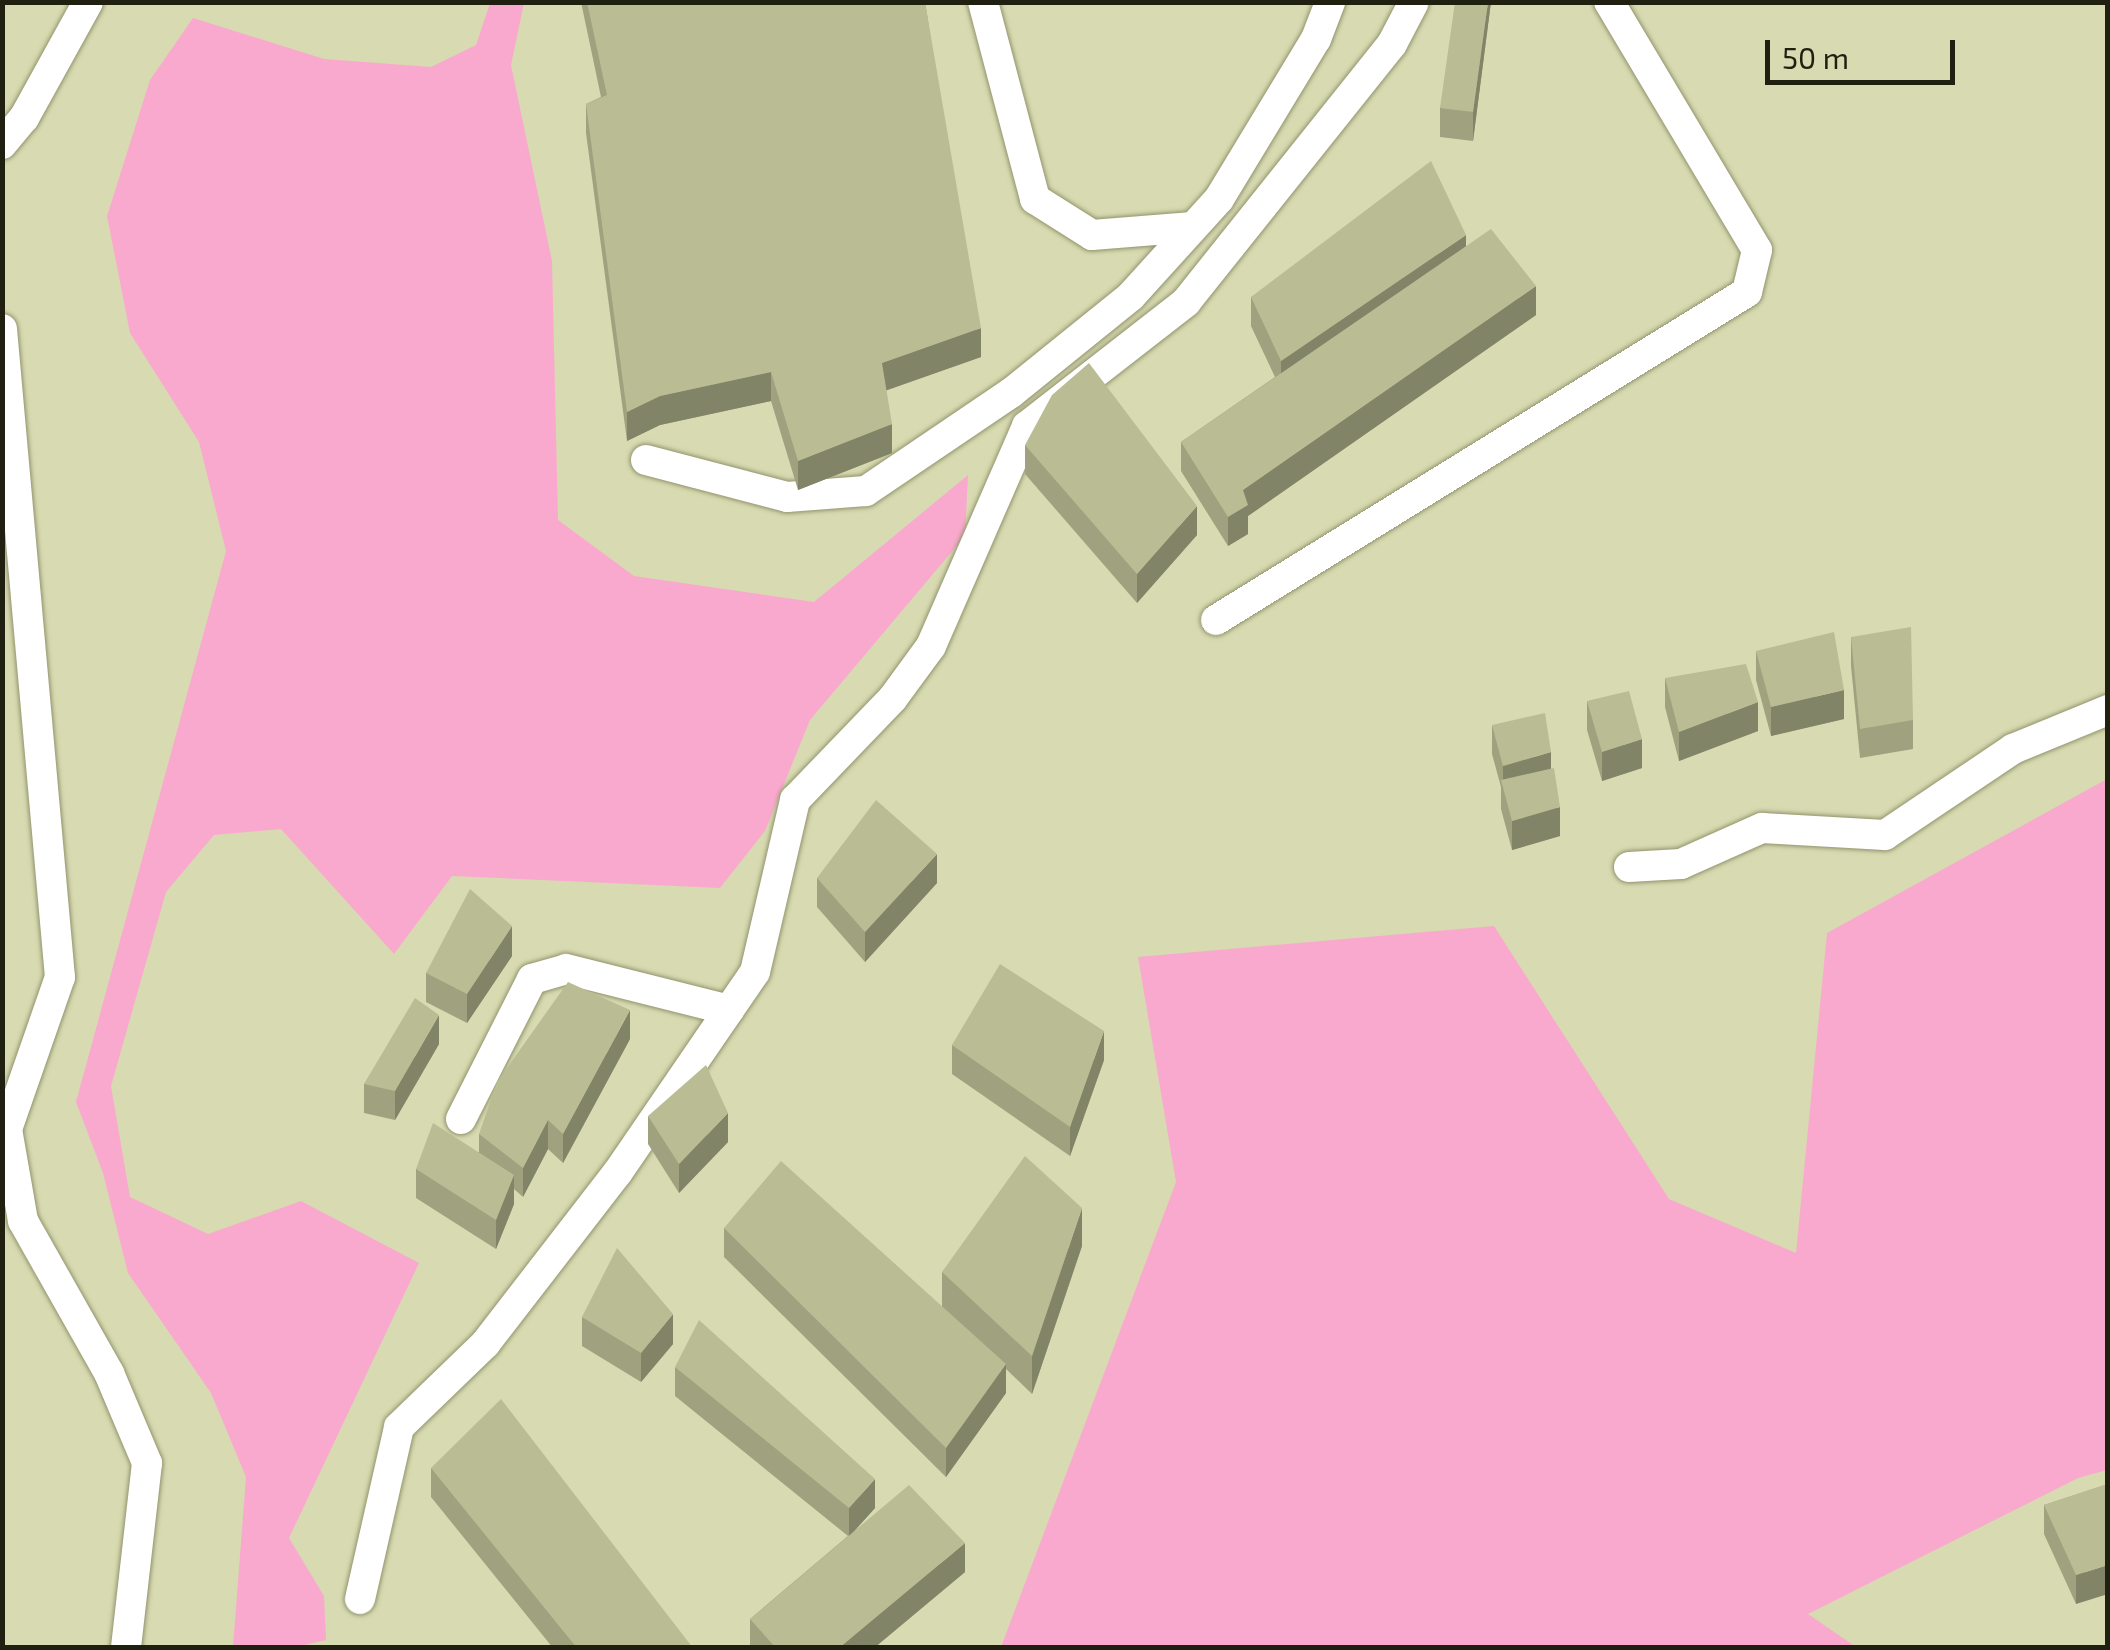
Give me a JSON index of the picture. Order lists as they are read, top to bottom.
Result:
{
  "scale_bar": "50 m"
}
